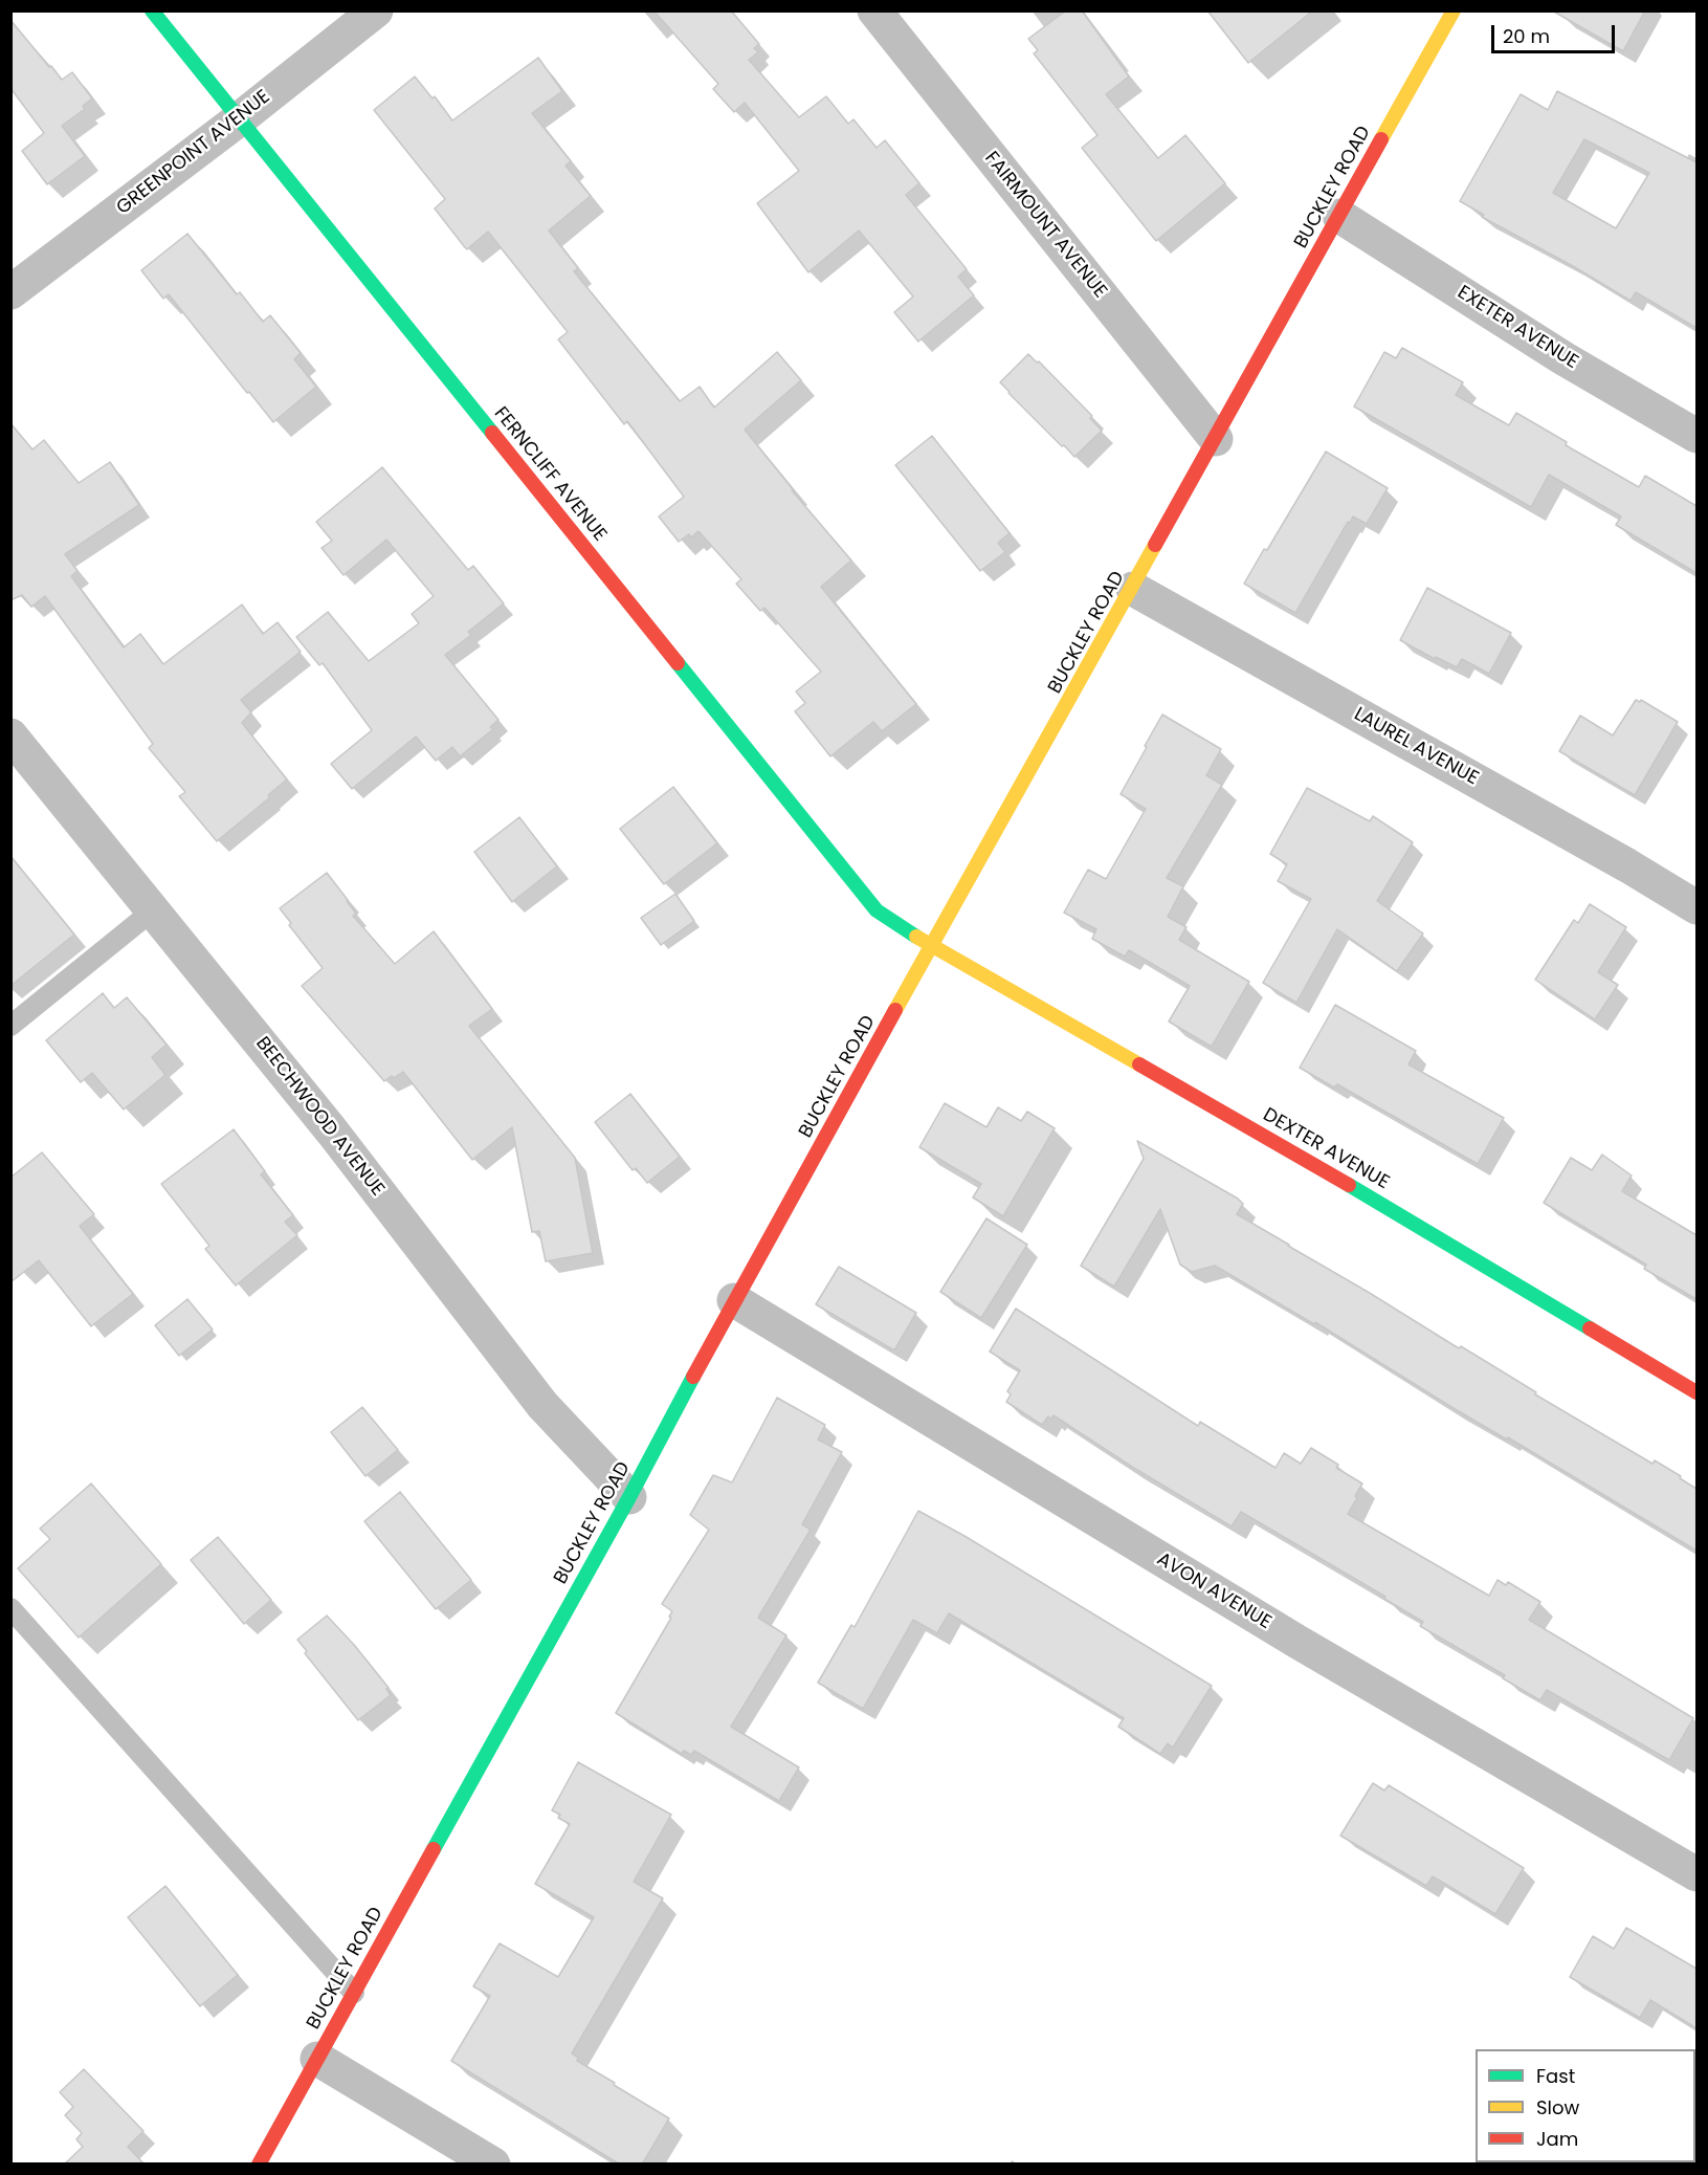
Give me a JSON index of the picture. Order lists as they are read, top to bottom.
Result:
{
  "streets": {
    "street": [
      "GREENPOINT AVENUE",
      "BUCKLEY ROAD",
      "FAIRMOUNT AVENUE",
      "EXETER AVENUE",
      "FERNCLIFF AVENUE",
      "LAUREL AVENUE",
      "BEECHWOOD AVENUE",
      "DEXTER AVENUE",
      "AVON AVENUE"
    ]
  },
  "crossings": [
    ["GREENPOINT AVENUE", "FERNCLIFF AVENUE"],
    ["BUCKLEY ROAD", "FAIRMOUNT AVENUE"],
    ["BUCKLEY ROAD", "EXETER AVENUE"],
    ["BUCKLEY ROAD", "FERNCLIFF AVENUE"],
    ["BUCKLEY ROAD", "LAUREL AVENUE"],
    ["BUCKLEY ROAD", "BEECHWOOD AVENUE"],
    ["BUCKLEY ROAD", "DEXTER AVENUE"],
    ["BUCKLEY ROAD", "AVON AVENUE"],
    ["FERNCLIFF AVENUE", "DEXTER AVENUE"]
  ],
  "legend": ["Fast", "Slow", "Jam"],
  "scale_bar": "20 m"
}
